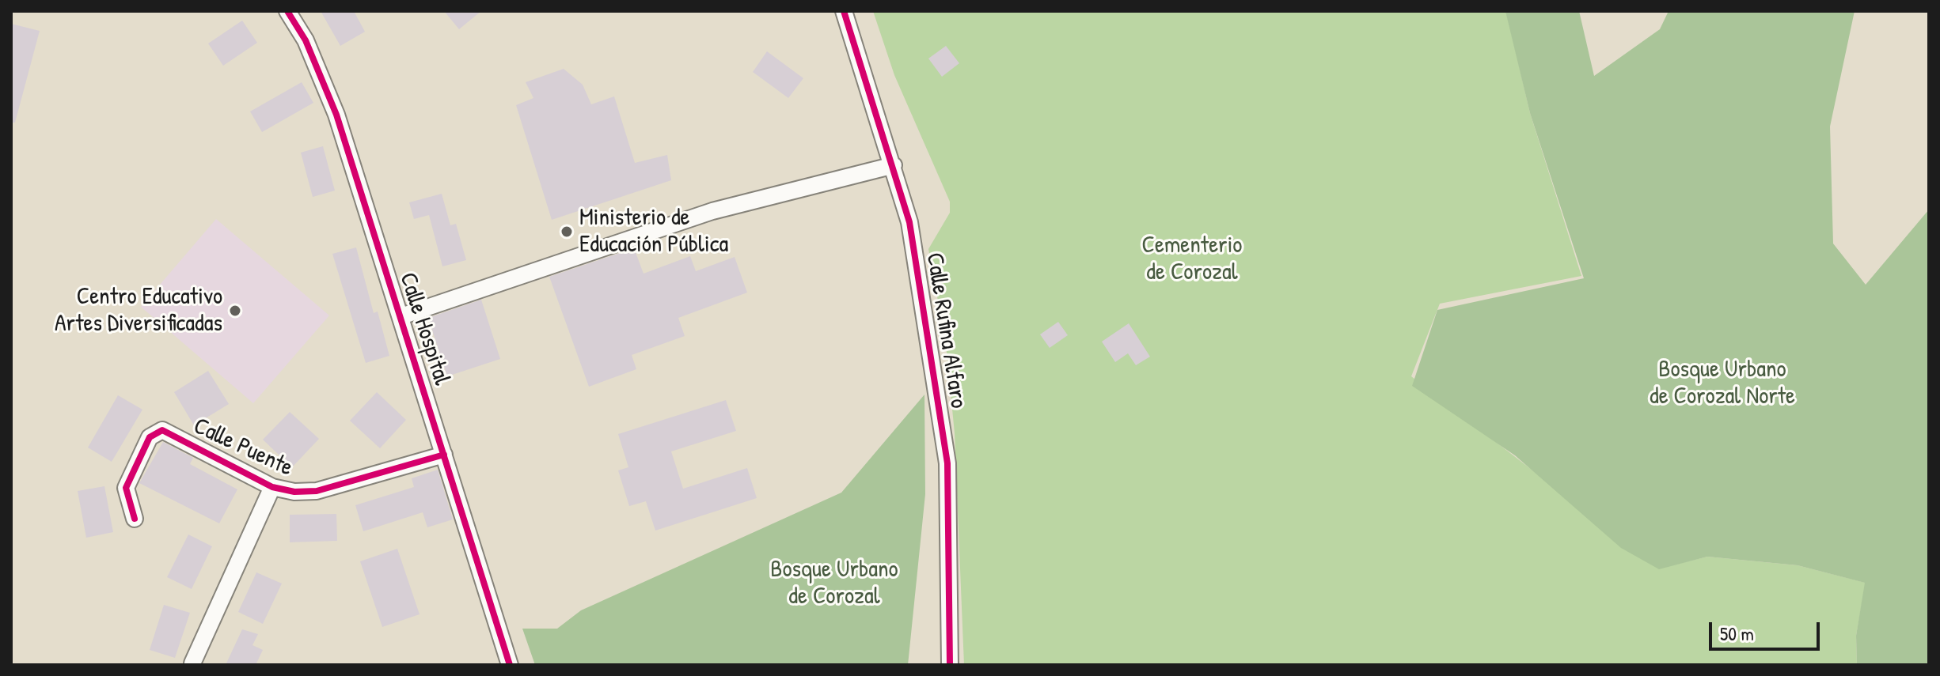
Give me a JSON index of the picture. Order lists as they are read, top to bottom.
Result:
{
  "streets": {
    "street": ["Calle Hospital", "Calle Rufina Alfaro", "Calle Puente"]
  },
  "crossings": [
    ["Calle Hospital", "Calle Puente"]
  ],
  "parks": ["Cementerio de Corozal", "Bosque Urbano de Corozal Norte", "Bosque Urbano de Corozal"],
  "places": ["Ministerio de Educación Pública", "Centro Educativo Artes Diversificadas"],
  "scale_bar": "50 m"
}
